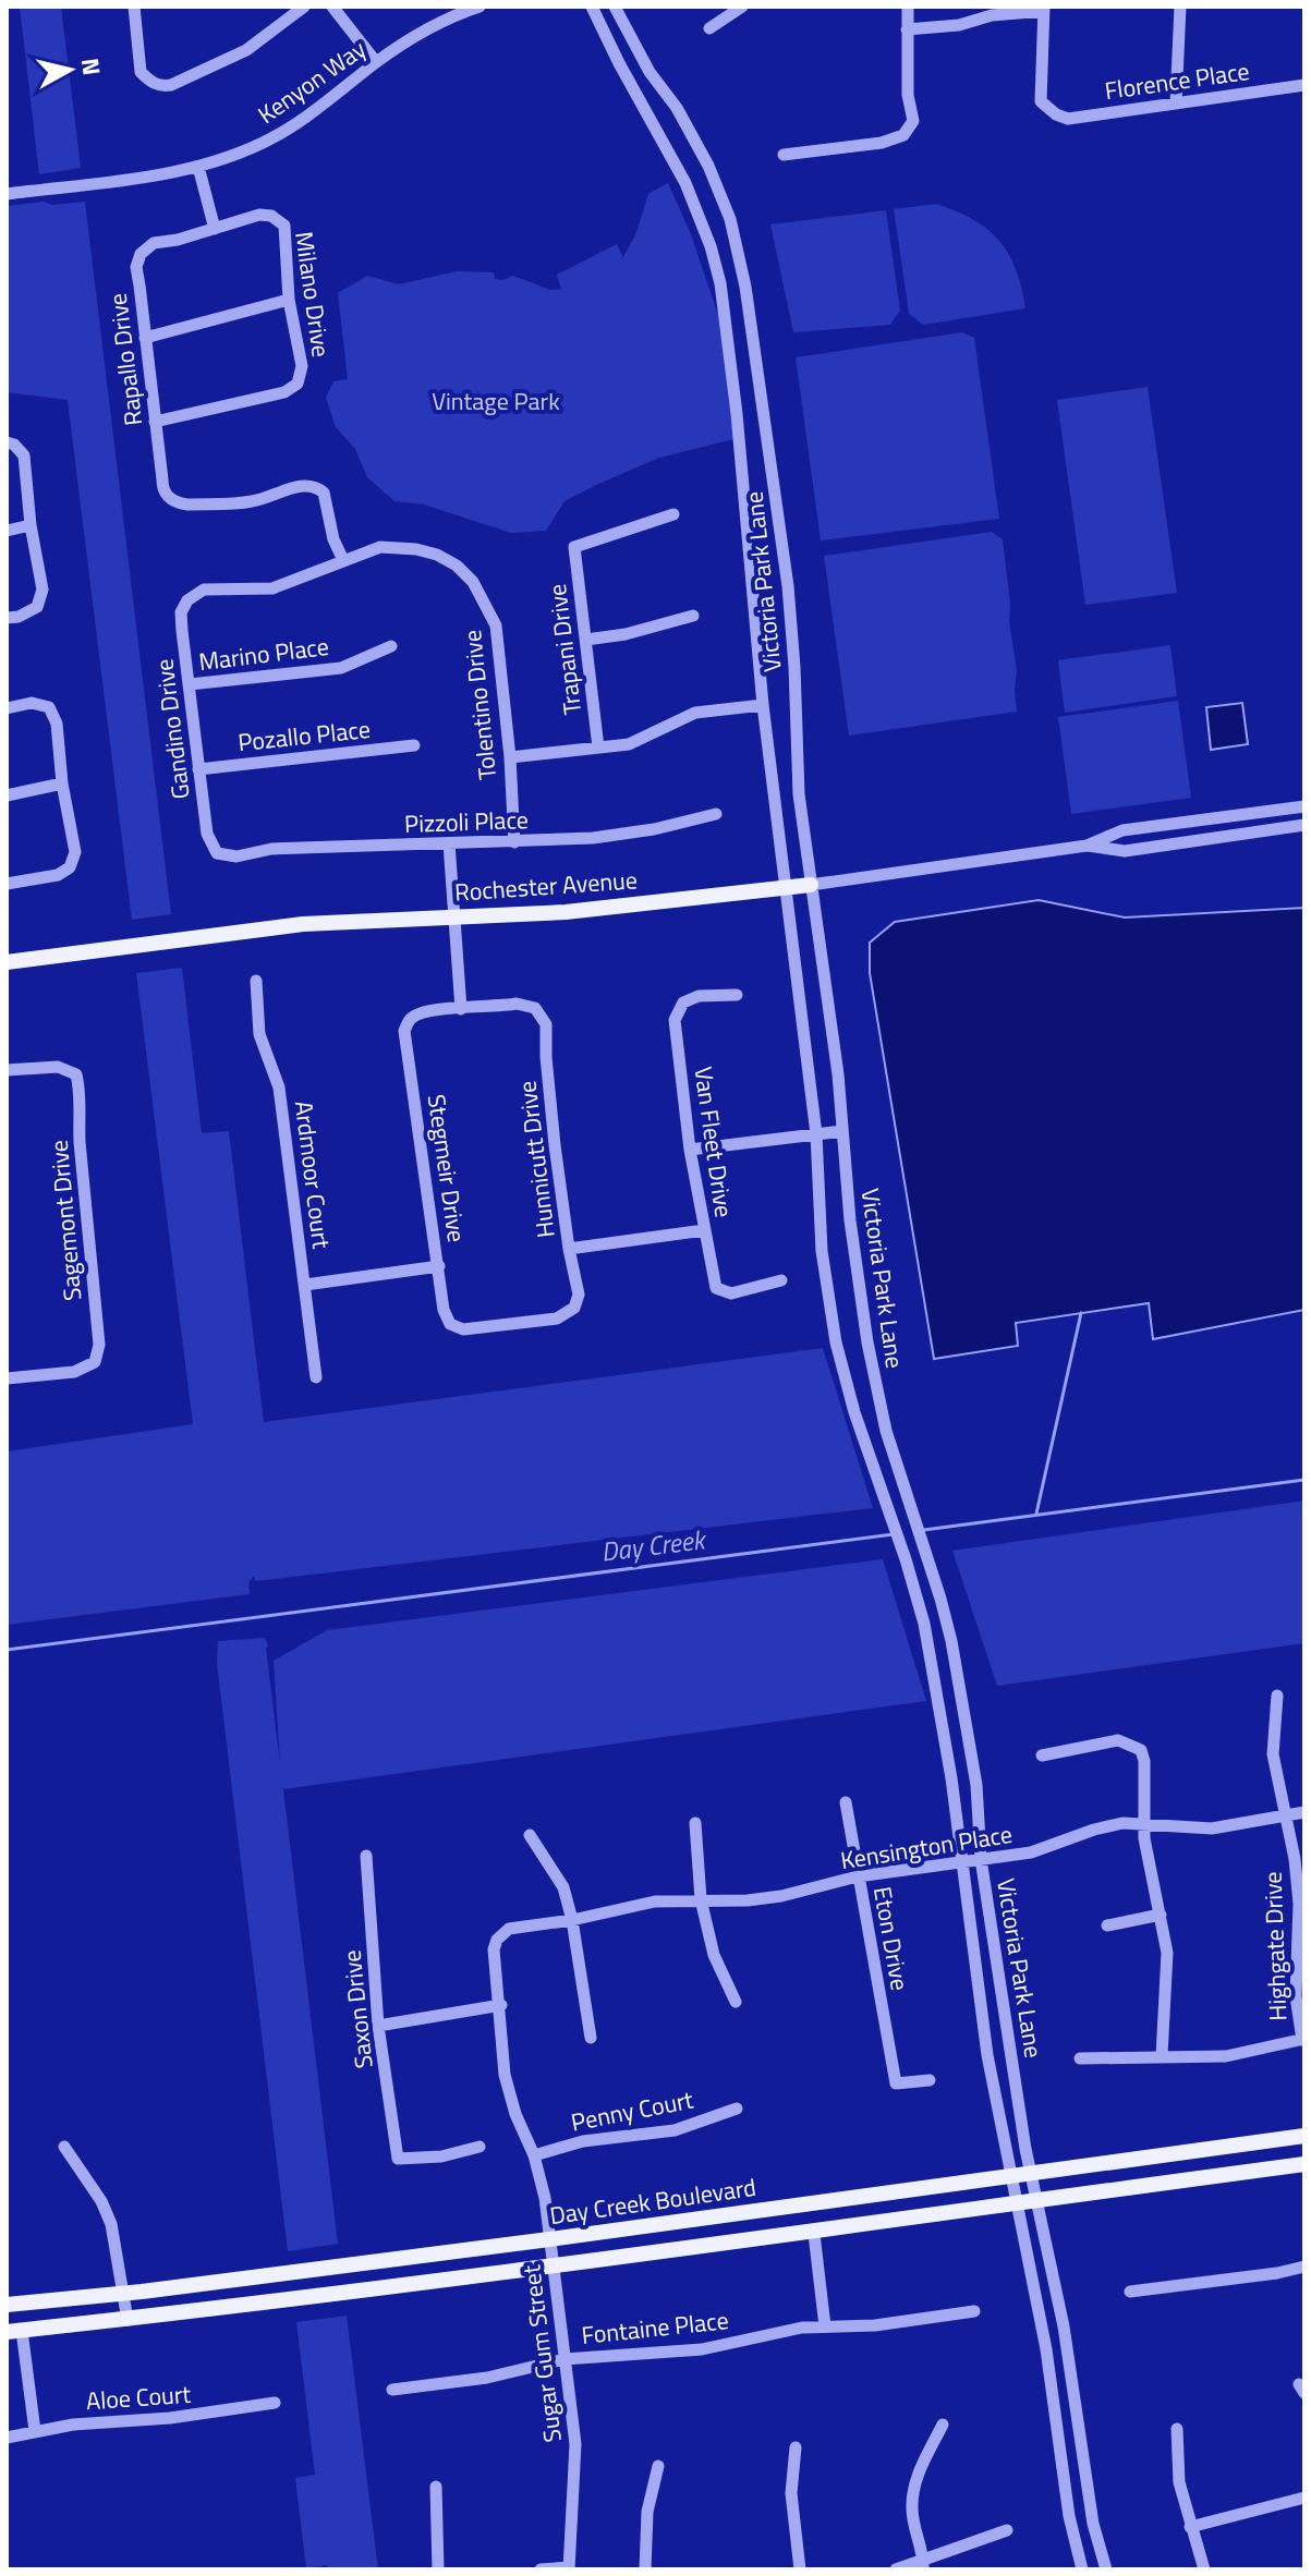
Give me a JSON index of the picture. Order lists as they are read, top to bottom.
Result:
{
  "streets": {
    "main road": ["Rochester Avenue", "Day Creek Boulevard"],
    "street": [
      "Florence Place",
      "Kenyon Way",
      "Milano Drive",
      "Rapallo Drive",
      "Victoria Park Lane",
      "Trapani Drive",
      "Marino Place",
      "Tolentino Drive",
      "Gandino Drive",
      "Pozallo Place",
      "Pizzoli Place",
      "Van Fleet Drive",
      "Hunnicutt Drive",
      "Stegmeir Drive",
      "Ardmoor Court",
      "Sagemont Drive",
      "Kensington Place",
      "Eton Drive",
      "Highgate Drive",
      "Saxon Drive",
      "Penny Court",
      "Fontaine Place",
      "Sugar Gum Street",
      "Aloe Court"
    ]
  },
  "crossings": [
    ["Milano Drive", "Rapallo Drive"],
    ["Rapallo Drive", "Tolentino Drive"],
    ["Rapallo Drive", "Gandino Drive"],
    ["Victoria Park Lane", "Rochester Avenue"],
    ["Victoria Park Lane", "Kensington Place"],
    ["Victoria Park Lane", "Day Creek Boulevard"],
    ["Marino Place", "Gandino Drive"],
    ["Tolentino Drive", "Gandino Drive"],
    ["Tolentino Drive", "Pizzoli Place"],
    ["Gandino Drive", "Pozallo Place"],
    ["Gandino Drive", "Pizzoli Place"],
    ["Hunnicutt Drive", "Stegmeir Drive"],
    ["Kensington Place", "Eton Drive"],
    ["Kensington Place", "Highgate Drive"],
    ["Kensington Place", "Sugar Gum Street"],
    ["Penny Court", "Sugar Gum Street"],
    ["Day Creek Boulevard", "Sugar Gum Street"],
    ["Fontaine Place", "Sugar Gum Street"]
  ],
  "water": ["Day Creek"],
  "parks": ["Vintage Park"],
  "north": "right"
}
